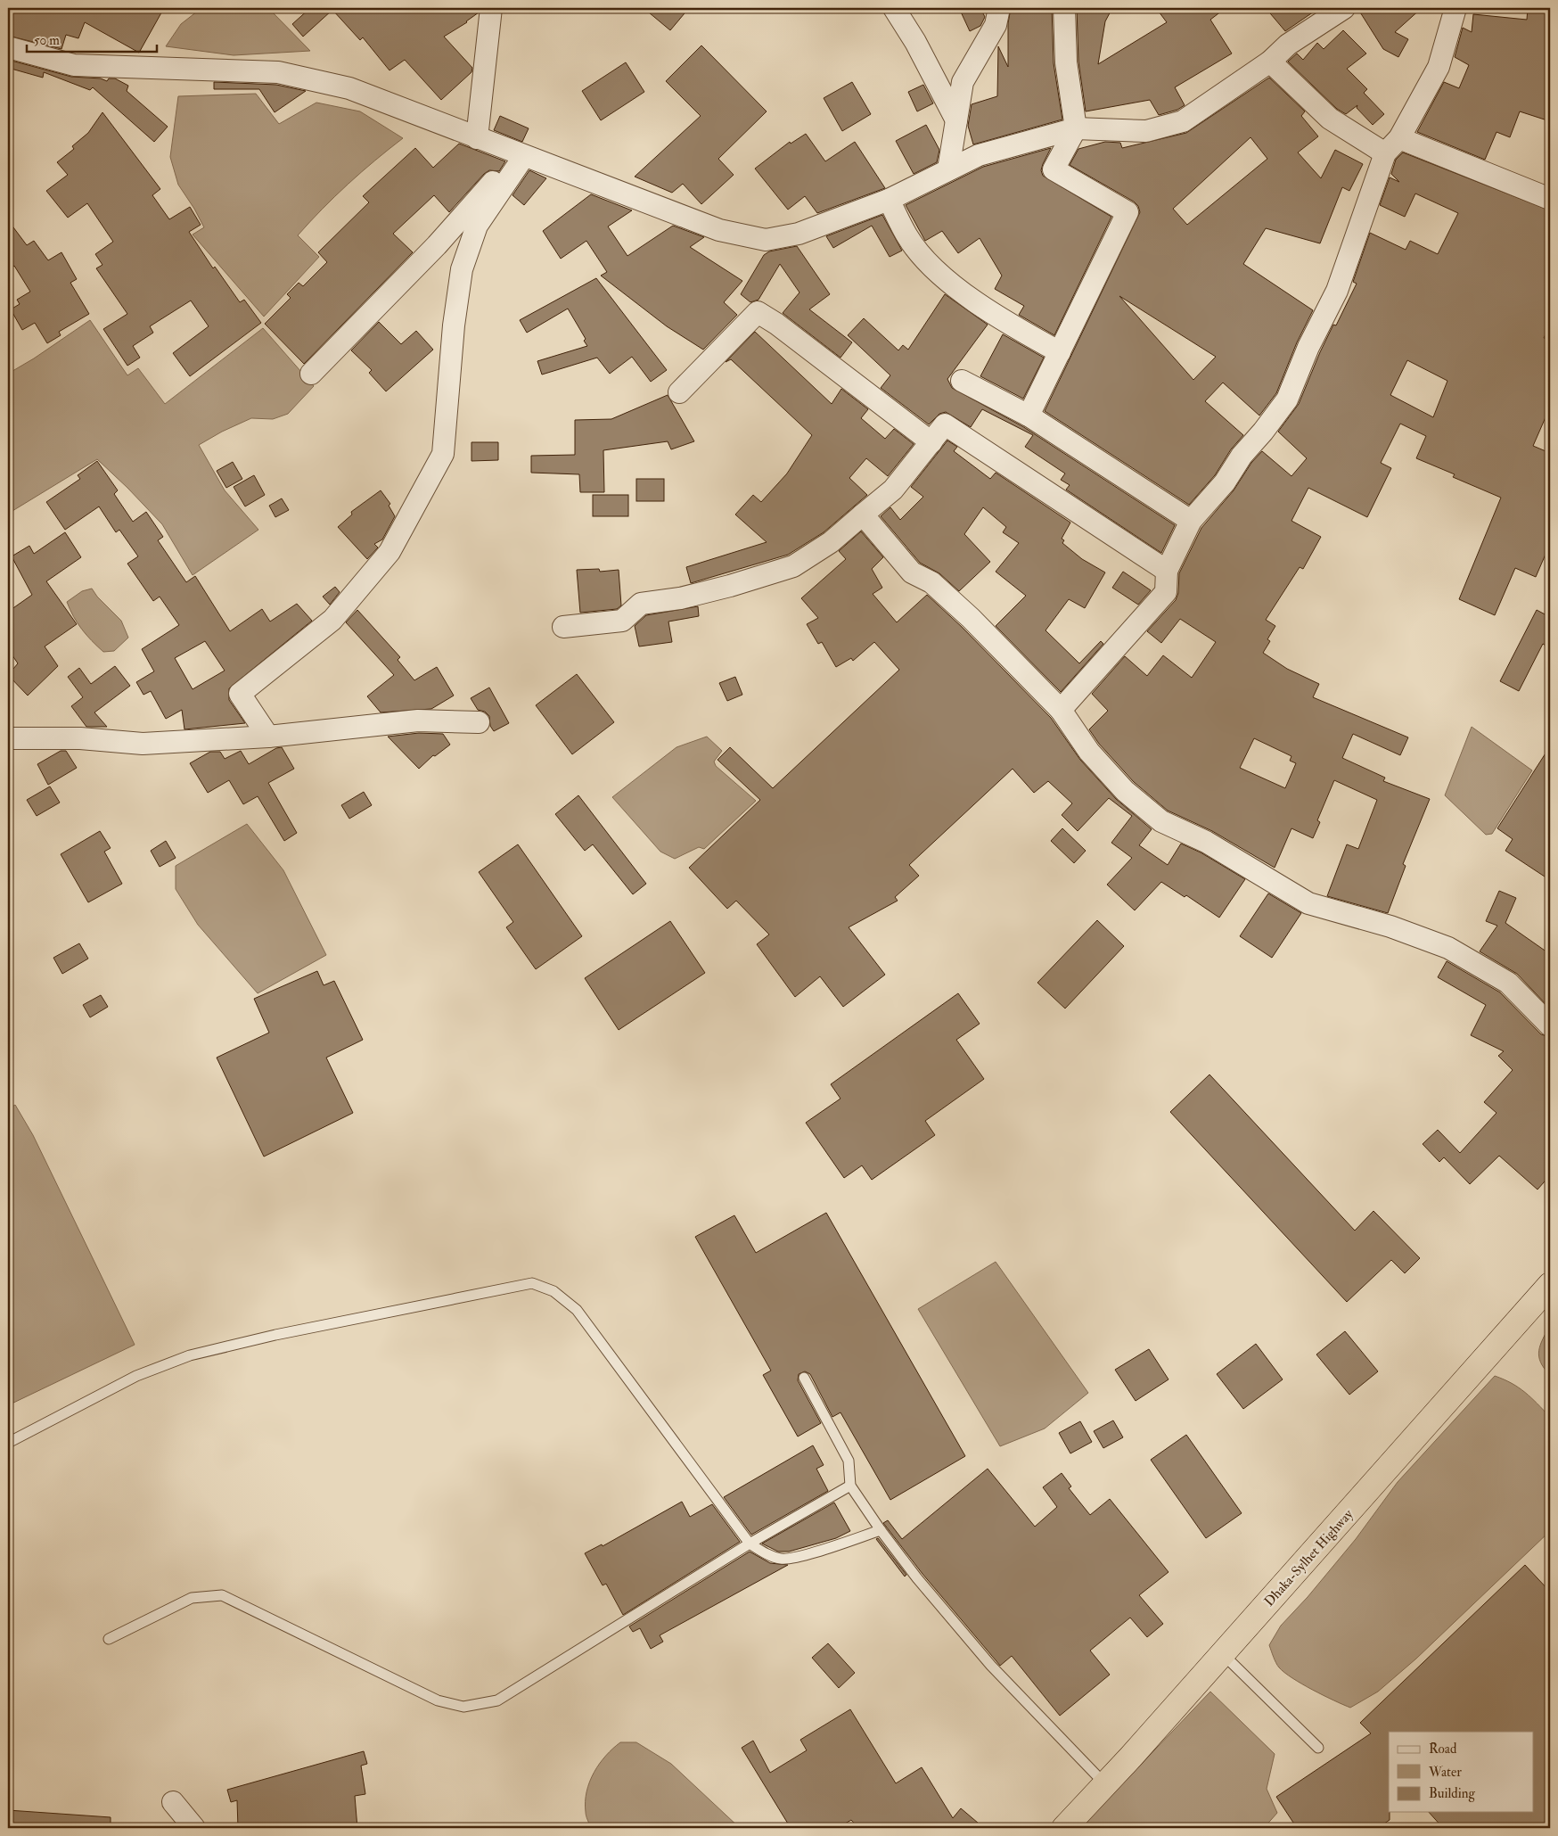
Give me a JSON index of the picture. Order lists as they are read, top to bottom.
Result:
{
  "streets": {
    "highway": ["Dhaka-Sylhet Highway"]
  },
  "legend": ["Road", "Water", "Building"],
  "scale_bar": "50 m"
}
